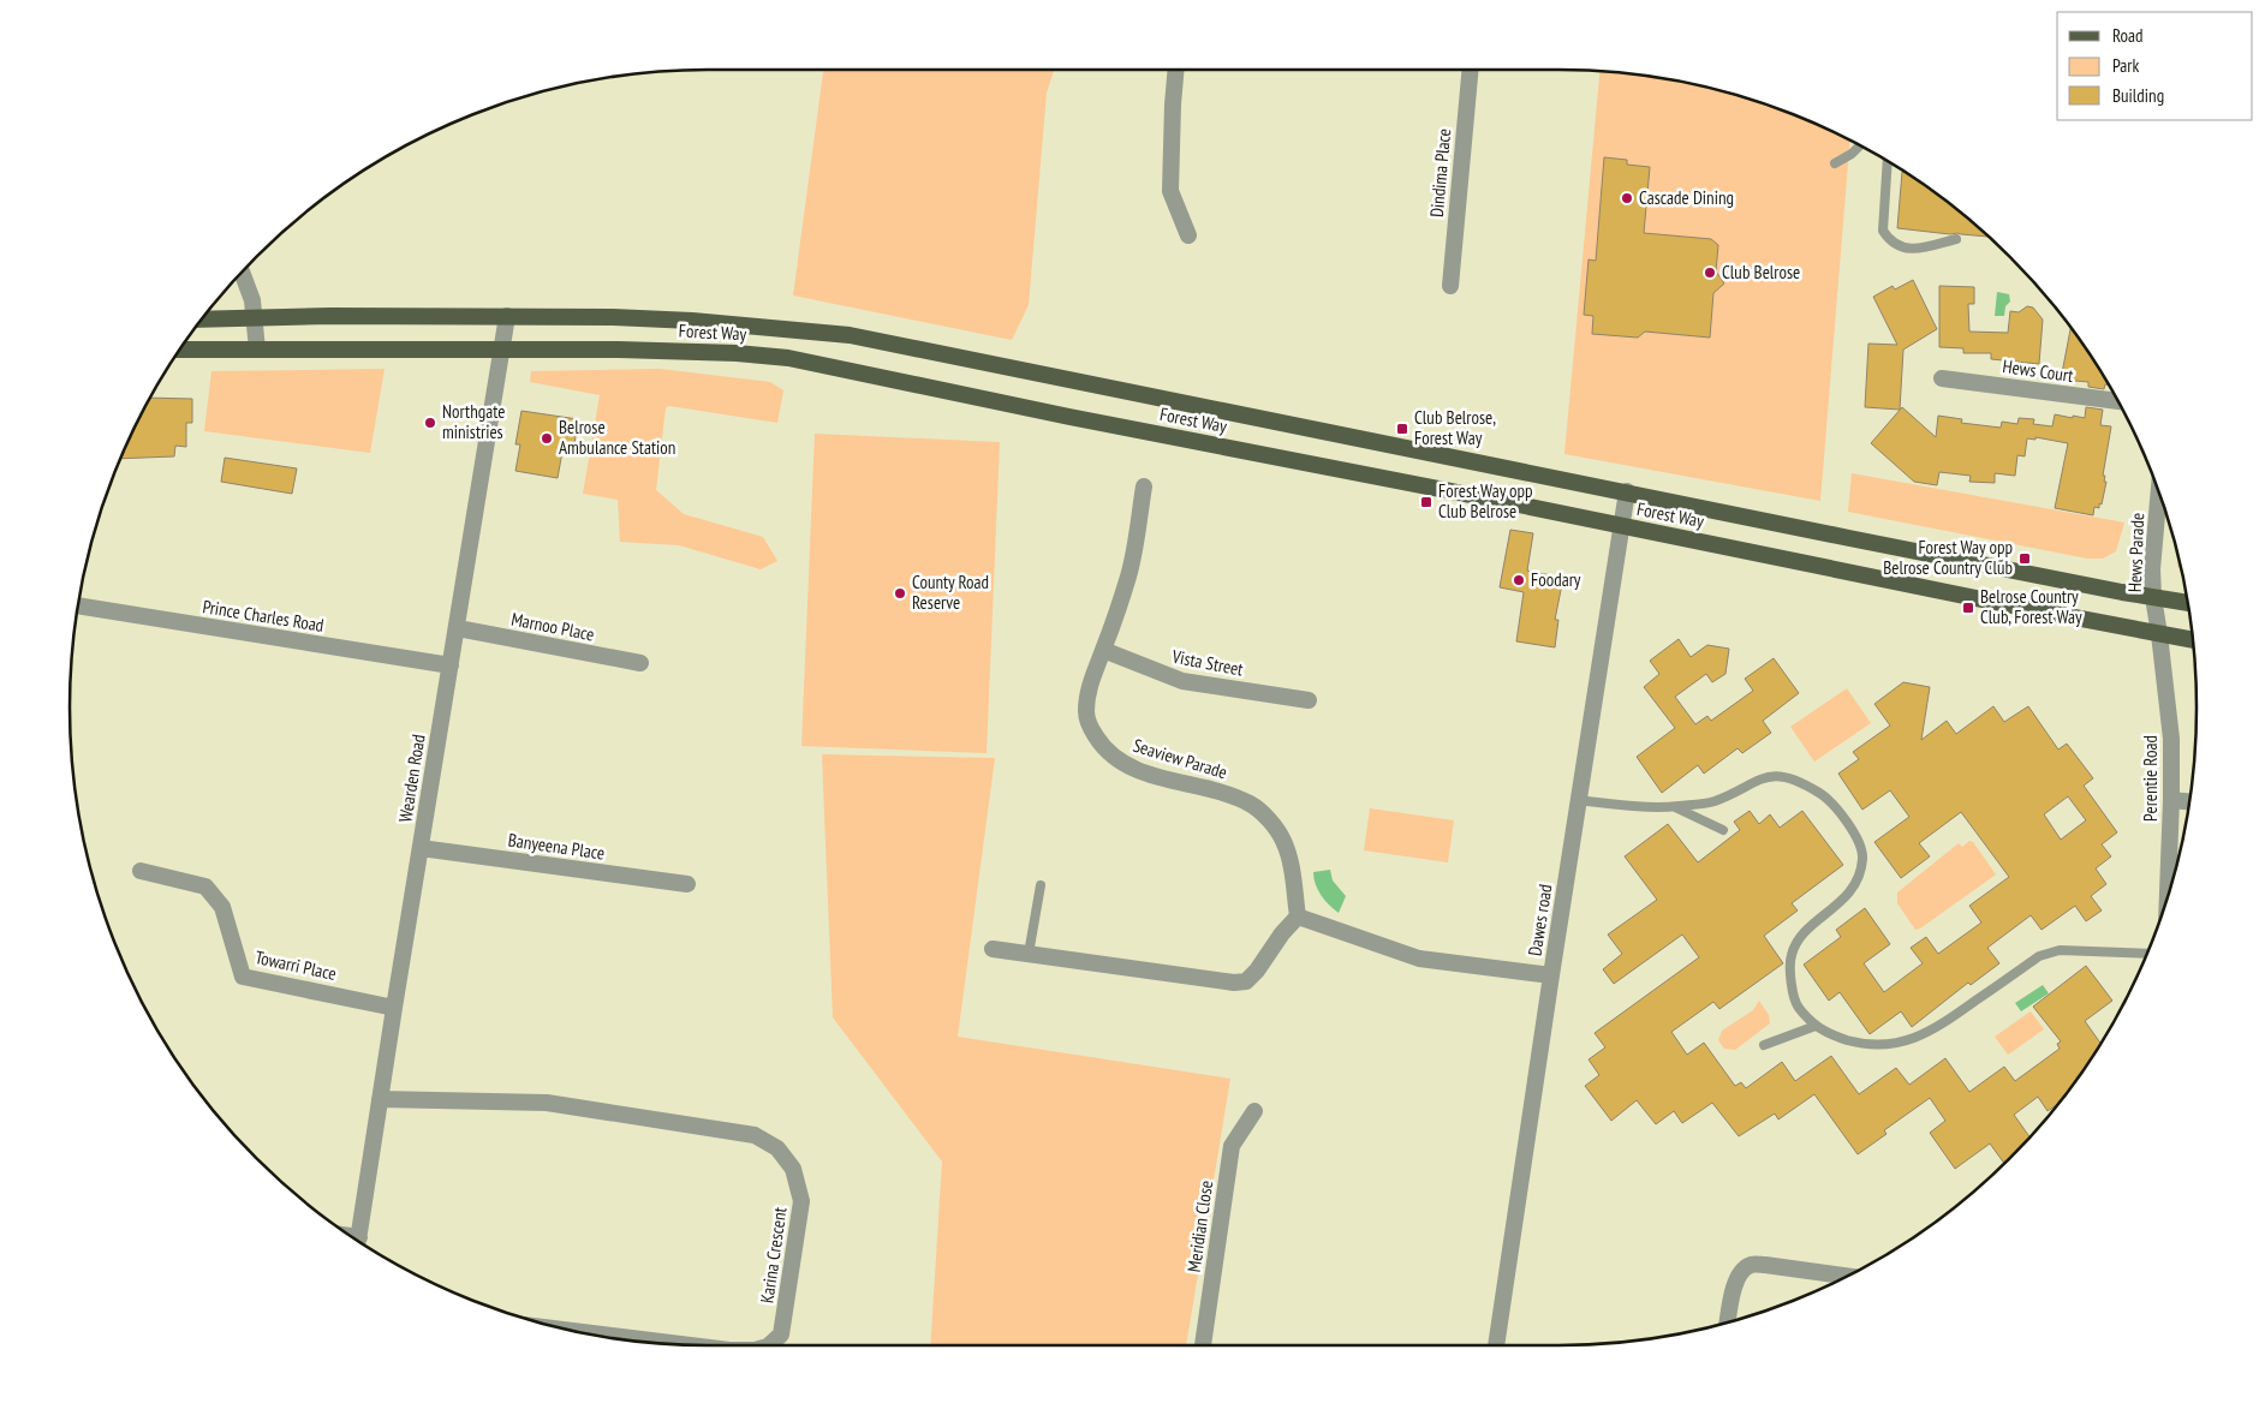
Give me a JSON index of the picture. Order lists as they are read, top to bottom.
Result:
{
  "streets": {
    "main road": ["Forest Way"],
    "street": [
      "Dindima Place",
      "Hews Court",
      "Hews Parade",
      "Prince Charles Road",
      "Marnoo Place",
      "Vista Street",
      "Seaview Parade",
      "Wearden Road",
      "Perentie Road",
      "Banyeena Place",
      "Dawes road",
      "Towarri Place",
      "Meridian Close",
      "Karina Crescent"
    ]
  },
  "crossings": [
    ["Forest Way", "Hews Parade"],
    ["Forest Way", "Wearden Road"],
    ["Forest Way", "Perentie Road"],
    ["Forest Way", "Dawes road"],
    ["Hews Parade", "Perentie Road"],
    ["Prince Charles Road", "Wearden Road"],
    ["Marnoo Place", "Wearden Road"],
    ["Vista Street", "Seaview Parade"],
    ["Wearden Road", "Banyeena Place"],
    ["Wearden Road", "Towarri Place"],
    ["Wearden Road", "Karina Crescent"]
  ],
  "places": {
    "other": [
      "Cascade Dining",
      "Club Belrose",
      "Northgate ministries",
      "Belrose Ambulance Station",
      "Foodary",
      "County Road Reserve"
    ],
    "transit": [
      "Club Belrose, Forest Way",
      "Forest Way opp Club Belrose",
      "Forest Way opp Belrose Country Club",
      "Belrose Country Club, Forest Way"
    ]
  },
  "legend": ["Road", "Park", "Building"]
}
